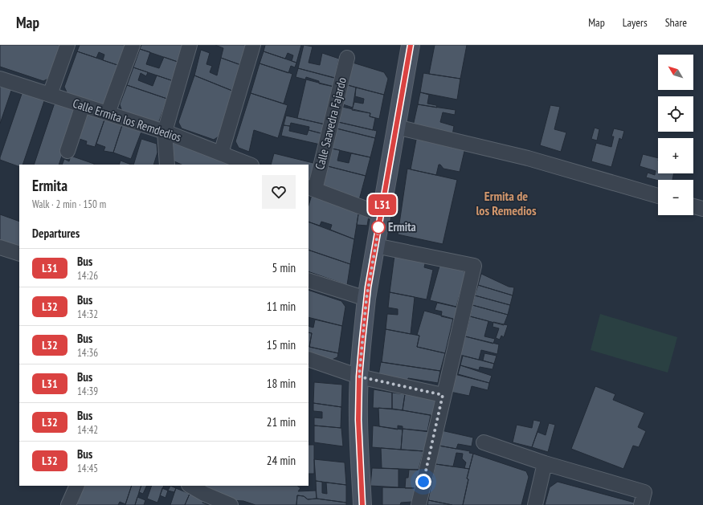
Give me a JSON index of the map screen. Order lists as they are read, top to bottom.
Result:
{
  "streets": {
    "street": ["Calle Ermita los Remdedios", "Calle Saavedra Fajardo"]
  },
  "districts": ["Ermita de los Remedios"],
  "places": ["Ermita"],
  "lines": ["bus line L31"],
  "north": "top left",
  "page": {
    "header": "Map",
    "nav": ["Map", "Layers", "Share"],
    "on_map": "L31",
    "map_buttons": ["+", "−"],
    "heading": [
      ["Ermita", "Walk · 2 min · 150 m"],
      "Departures"
    ],
    "list": [
      {
        "mark": "L31",
        "name": "Bus",
        "note": "14:26",
        "value": "5 min"
      },
      {
        "mark": "L32",
        "name": "Bus",
        "note": "14:32",
        "value": "11 min"
      },
      {
        "mark": "L32",
        "name": "Bus",
        "note": "14:36",
        "value": "15 min"
      },
      {
        "mark": "L31",
        "name": "Bus",
        "note": "14:39",
        "value": "18 min"
      },
      {
        "mark": "L32",
        "name": "Bus",
        "note": "14:42",
        "value": "21 min"
      },
      {
        "mark": "L32",
        "name": "Bus",
        "note": "14:45",
        "value": "24 min"
      }
    ]
  }
}
